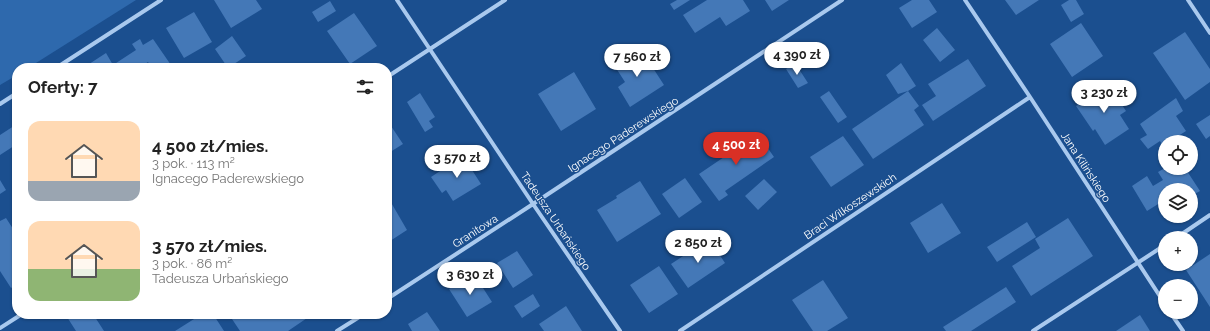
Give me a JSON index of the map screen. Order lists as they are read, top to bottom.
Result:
{
  "streets": {
    "street": [
      "Ignacego Paderewskiego",
      "Jana Kilińskiego",
      "Braci Wilkoszewskich",
      "Tadeusza Urbańskiego",
      "Granitowa"
    ]
  },
  "crossings": [
    ["Ignacego Paderewskiego", "Tadeusza Urbańskiego"],
    ["Ignacego Paderewskiego", "Granitowa"],
    ["Jana Kilińskiego", "Braci Wilkoszewskich"],
    ["Tadeusza Urbańskiego", "Granitowa"]
  ],
  "page": {
    "price": [
      "4 390 zł",
      "7 560 zł",
      "3 230 zł",
      "4 500 zł",
      "3 570 zł",
      "2 850 zł",
      "3 630 zł"
    ],
    "heading": "Oferty: 7",
    "list": [
      {
        "name": "4 500 zł/mies.",
        "note": "3 pok. · 113 m² · Ignacego Paderewskiego"
      },
      {
        "name": "3 570 zł/mies.",
        "note": "3 pok. · 86 m² · Tadeusza Urbańskiego"
      }
    ],
    "map_buttons": ["+", "−"]
  }
}
